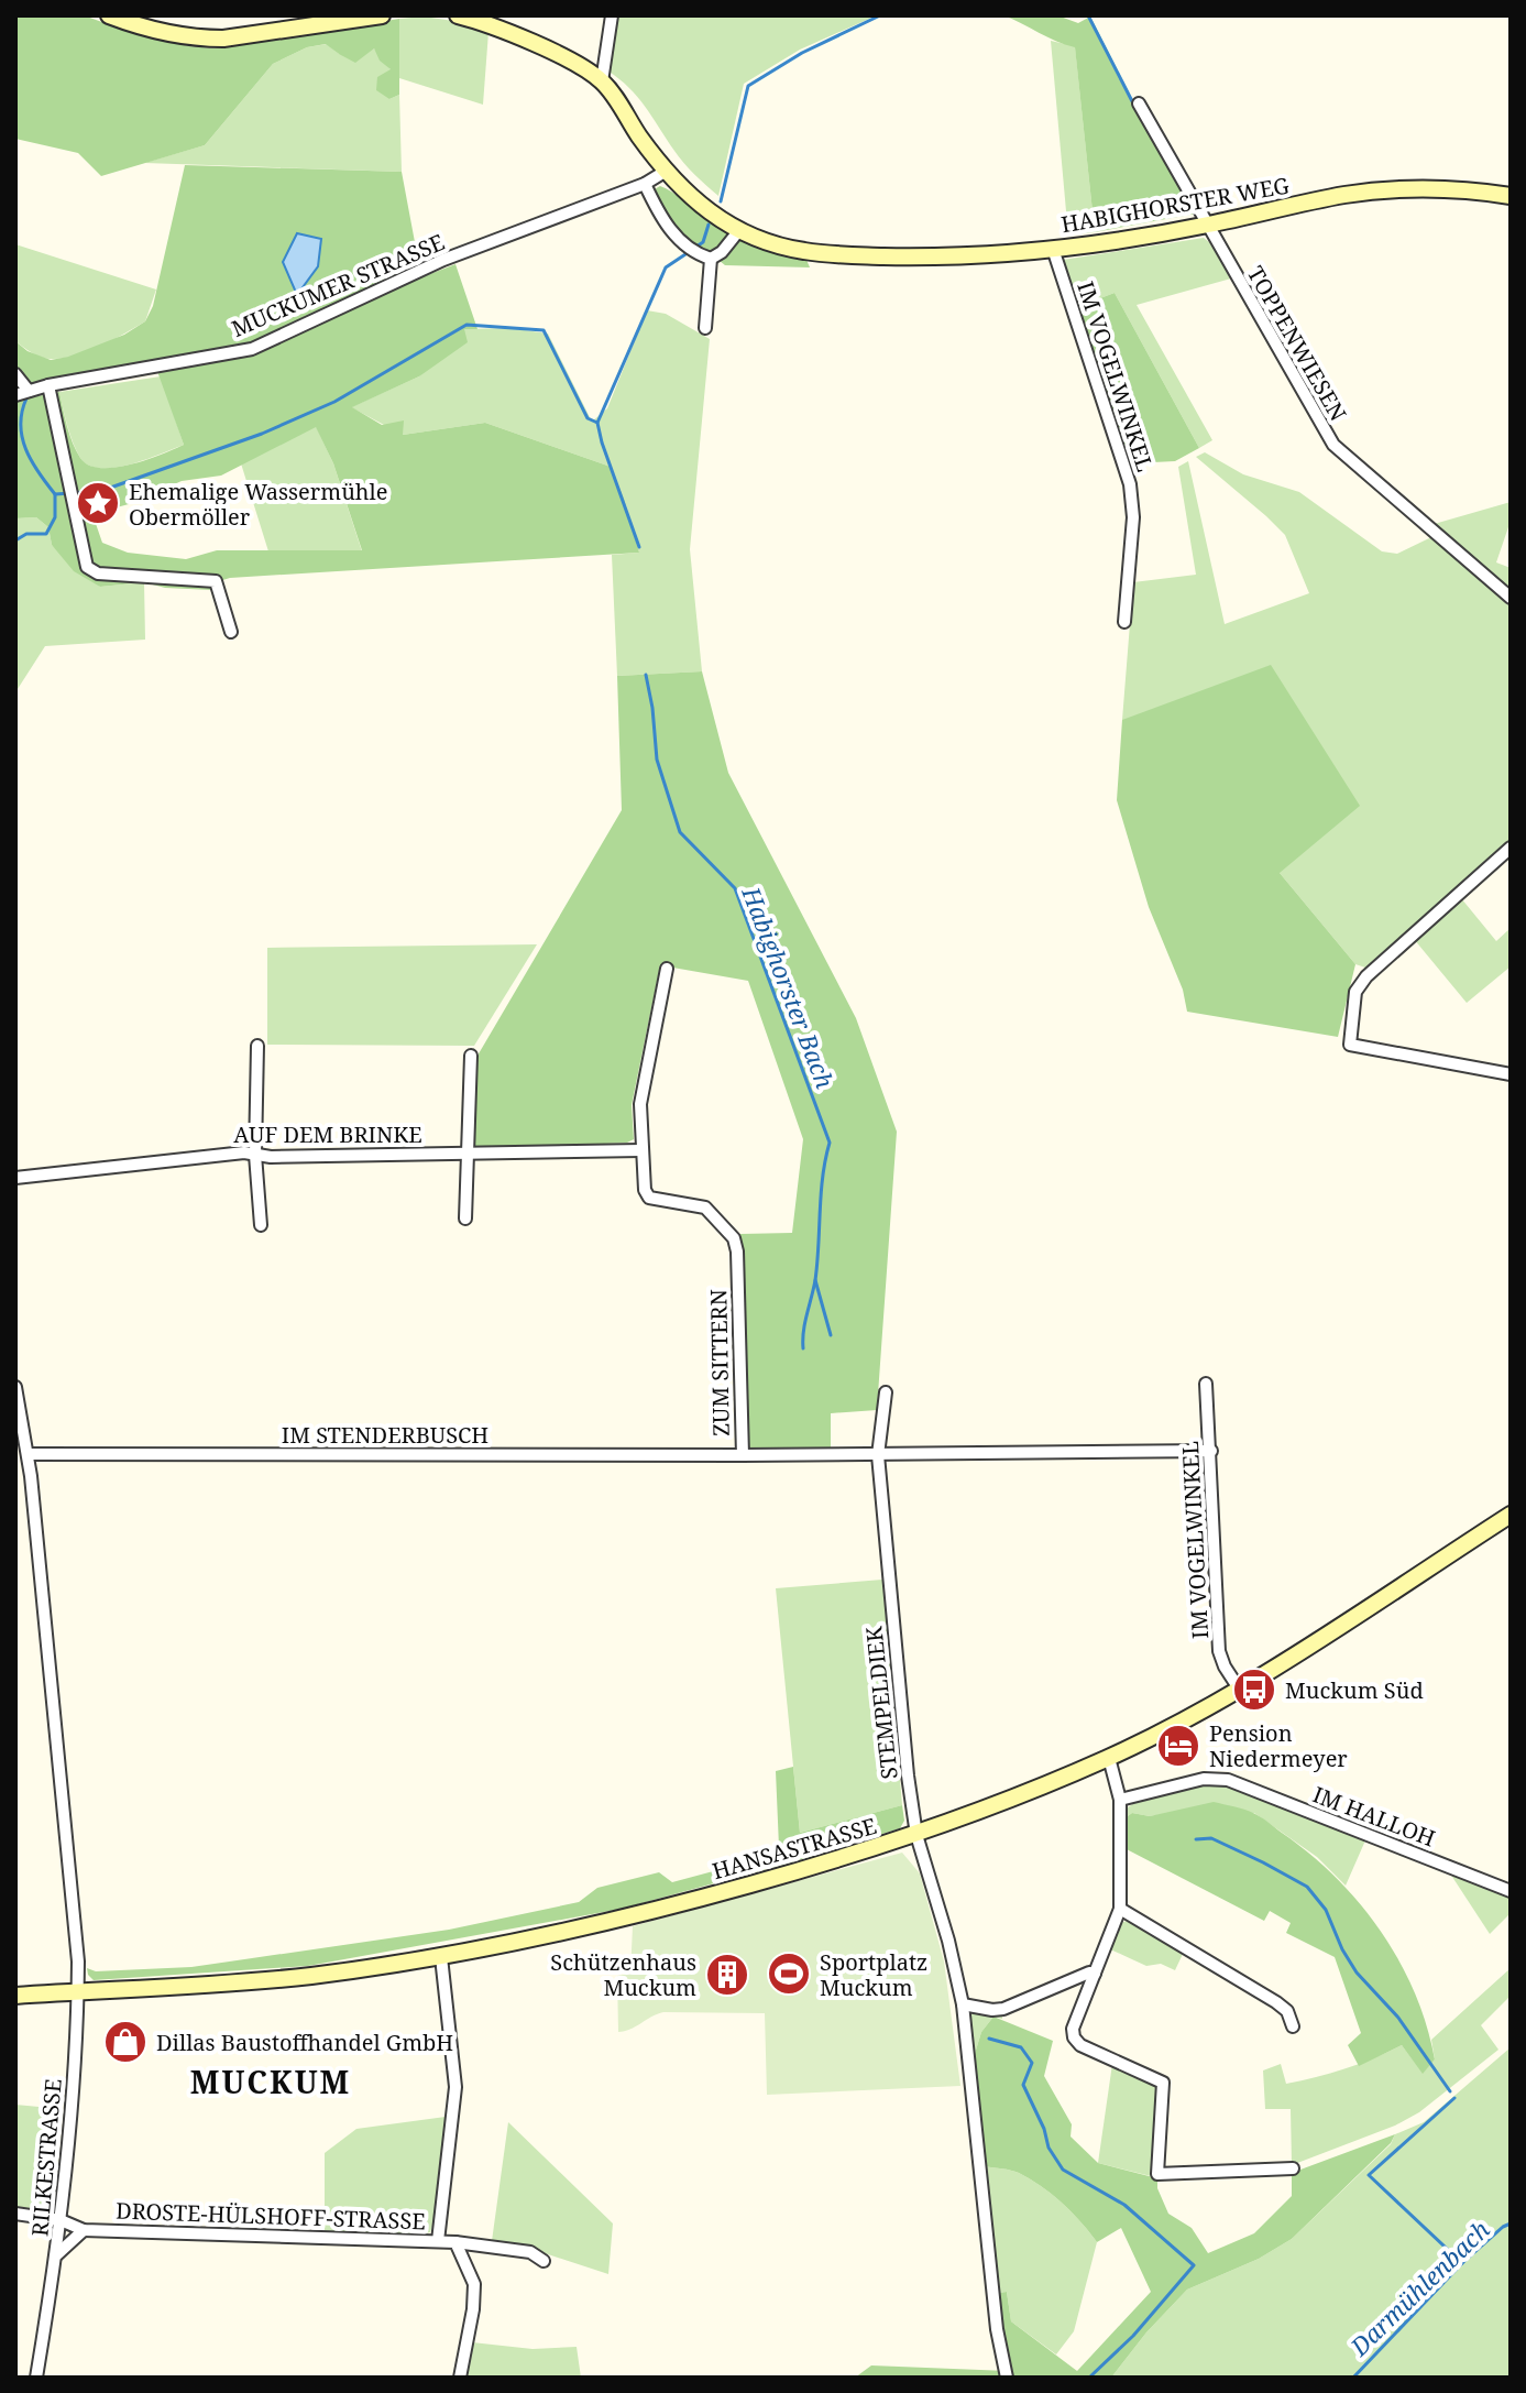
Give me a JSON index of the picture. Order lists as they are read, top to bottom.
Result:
{
  "streets": {
    "main road": ["HABIGHORSTER WEG", "HANSASTRASSE"],
    "street": [
      "MUCKUMER STRASSE",
      "TOPPENWIESEN",
      "IM VOGELWINKEL",
      "AUF DEM BRINKE",
      "ZUM SITTERN",
      "IM STENDERBUSCH",
      "STEMPELDIEK",
      "IM HALLOH",
      "RILKESTRASSE",
      "DROSTE-HÜLSHOFF-STRASSE"
    ]
  },
  "crossings": [
    ["HABIGHORSTER WEG", "MUCKUMER STRASSE"],
    ["HABIGHORSTER WEG", "TOPPENWIESEN"],
    ["HABIGHORSTER WEG", "IM VOGELWINKEL"],
    ["IM VOGELWINKEL", "ZUM SITTERN"],
    ["IM VOGELWINKEL", "HANSASTRASSE"],
    ["AUF DEM BRINKE", "ZUM SITTERN"],
    ["ZUM SITTERN", "IM STENDERBUSCH"],
    ["ZUM SITTERN", "STEMPELDIEK"],
    ["STEMPELDIEK", "HANSASTRASSE"],
    ["HANSASTRASSE", "RILKESTRASSE"],
    ["RILKESTRASSE", "DROSTE-HÜLSHOFF-STRASSE"]
  ],
  "districts": ["MUCKUM"],
  "water": ["Habighorster Bach", "Darmühlenbach"],
  "places": {
    "place": ["Ehemalige Wassermühle Obermöller"],
    "bus stop": ["Muckum Süd"],
    "hotel": ["Pension Niedermeyer"],
    "sports": ["Sportplatz Muckum"],
    "building": ["Schützenhaus Muckum"],
    "shop": ["Dillas Baustoffhandel GmbH"]
  }
}
